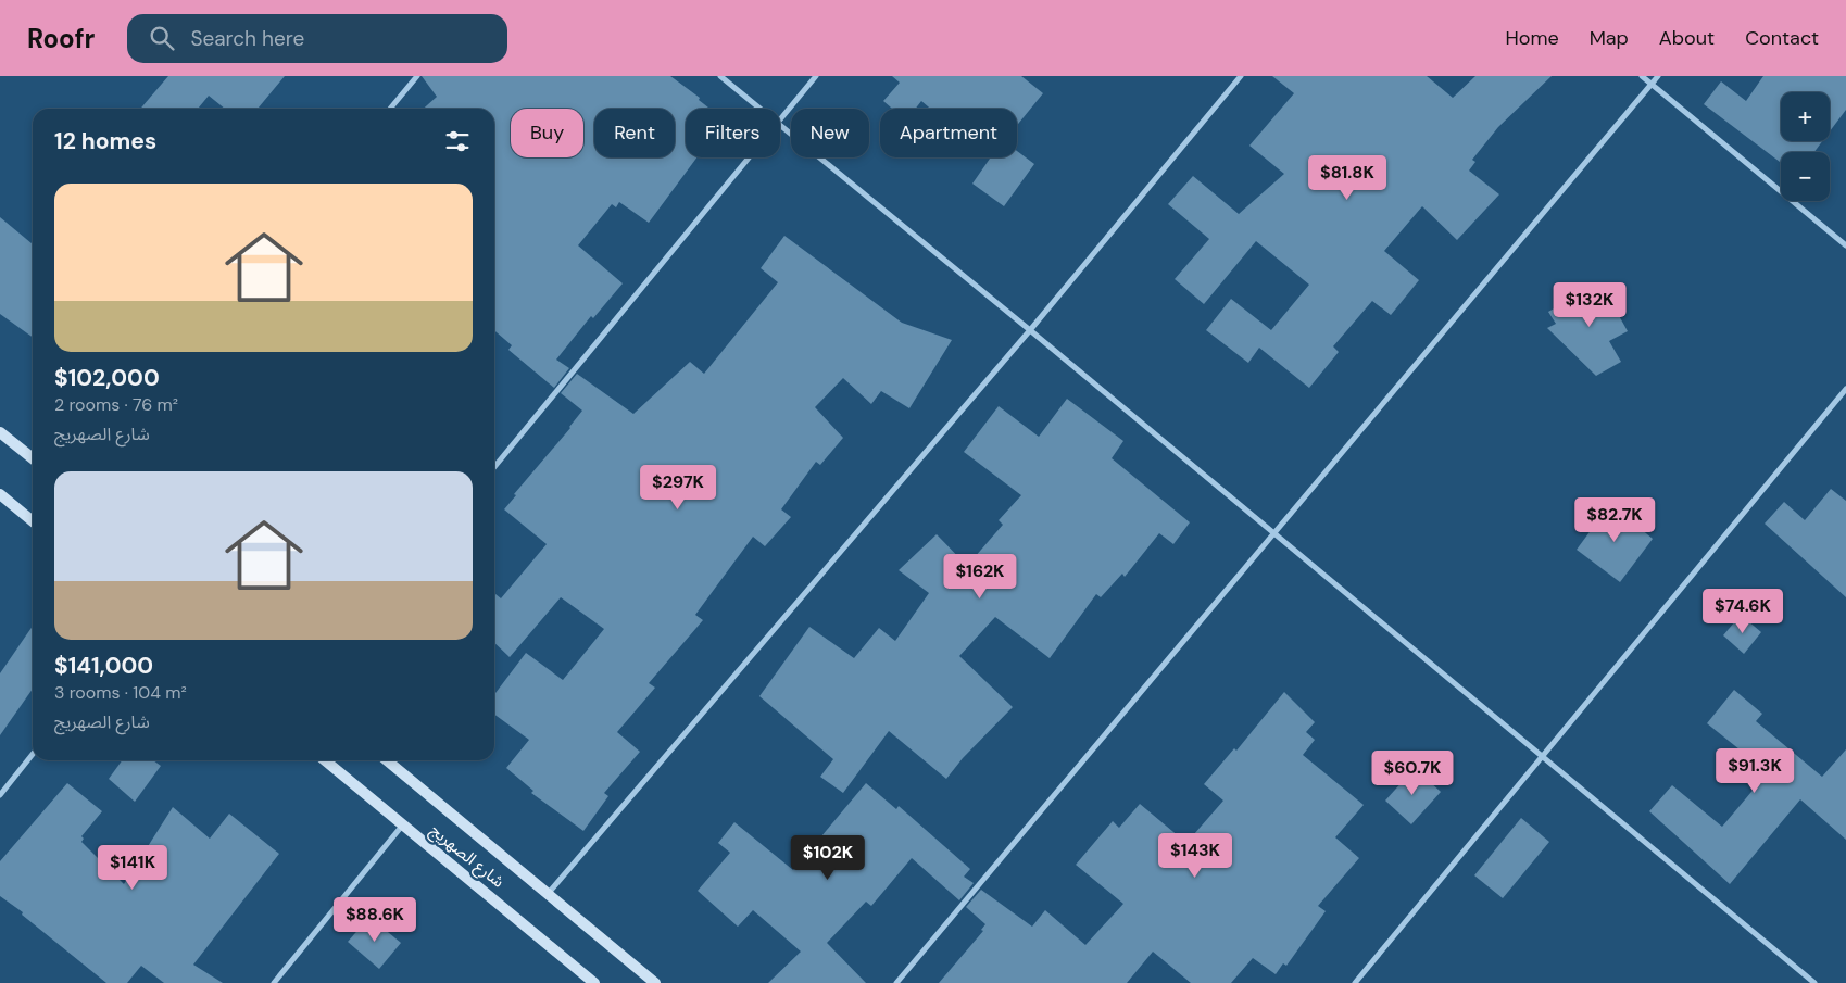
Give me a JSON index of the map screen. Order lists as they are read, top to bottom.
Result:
{
  "streets": {
    "main road": ["شارع الصهريج"]
  },
  "page": {
    "header": "Roofr",
    "search": "Search here",
    "nav": [
      "Home",
      "Map",
      "About",
      "Contact"
    ],
    "map_buttons": ["+", "−"],
    "chip": [
      "Buy",
      "Rent",
      "Filters",
      "New",
      "Apartment"
    ],
    "heading": "12 homes",
    "price": [
      "$81.8K",
      "$132K",
      "$297K",
      "$82.7K",
      "$162K",
      "$74.6K",
      "$91.3K",
      "$60.7K",
      "$143K",
      "$102K",
      "$141K",
      "$88.6K"
    ],
    "list": [
      {
        "name": "$102,000",
        "note": "2 rooms · 76 m² · شارع الصهريج"
      },
      {
        "name": "$141,000",
        "note": "3 rooms · 104 m² · شارع الصهريج"
      }
    ]
  }
}
